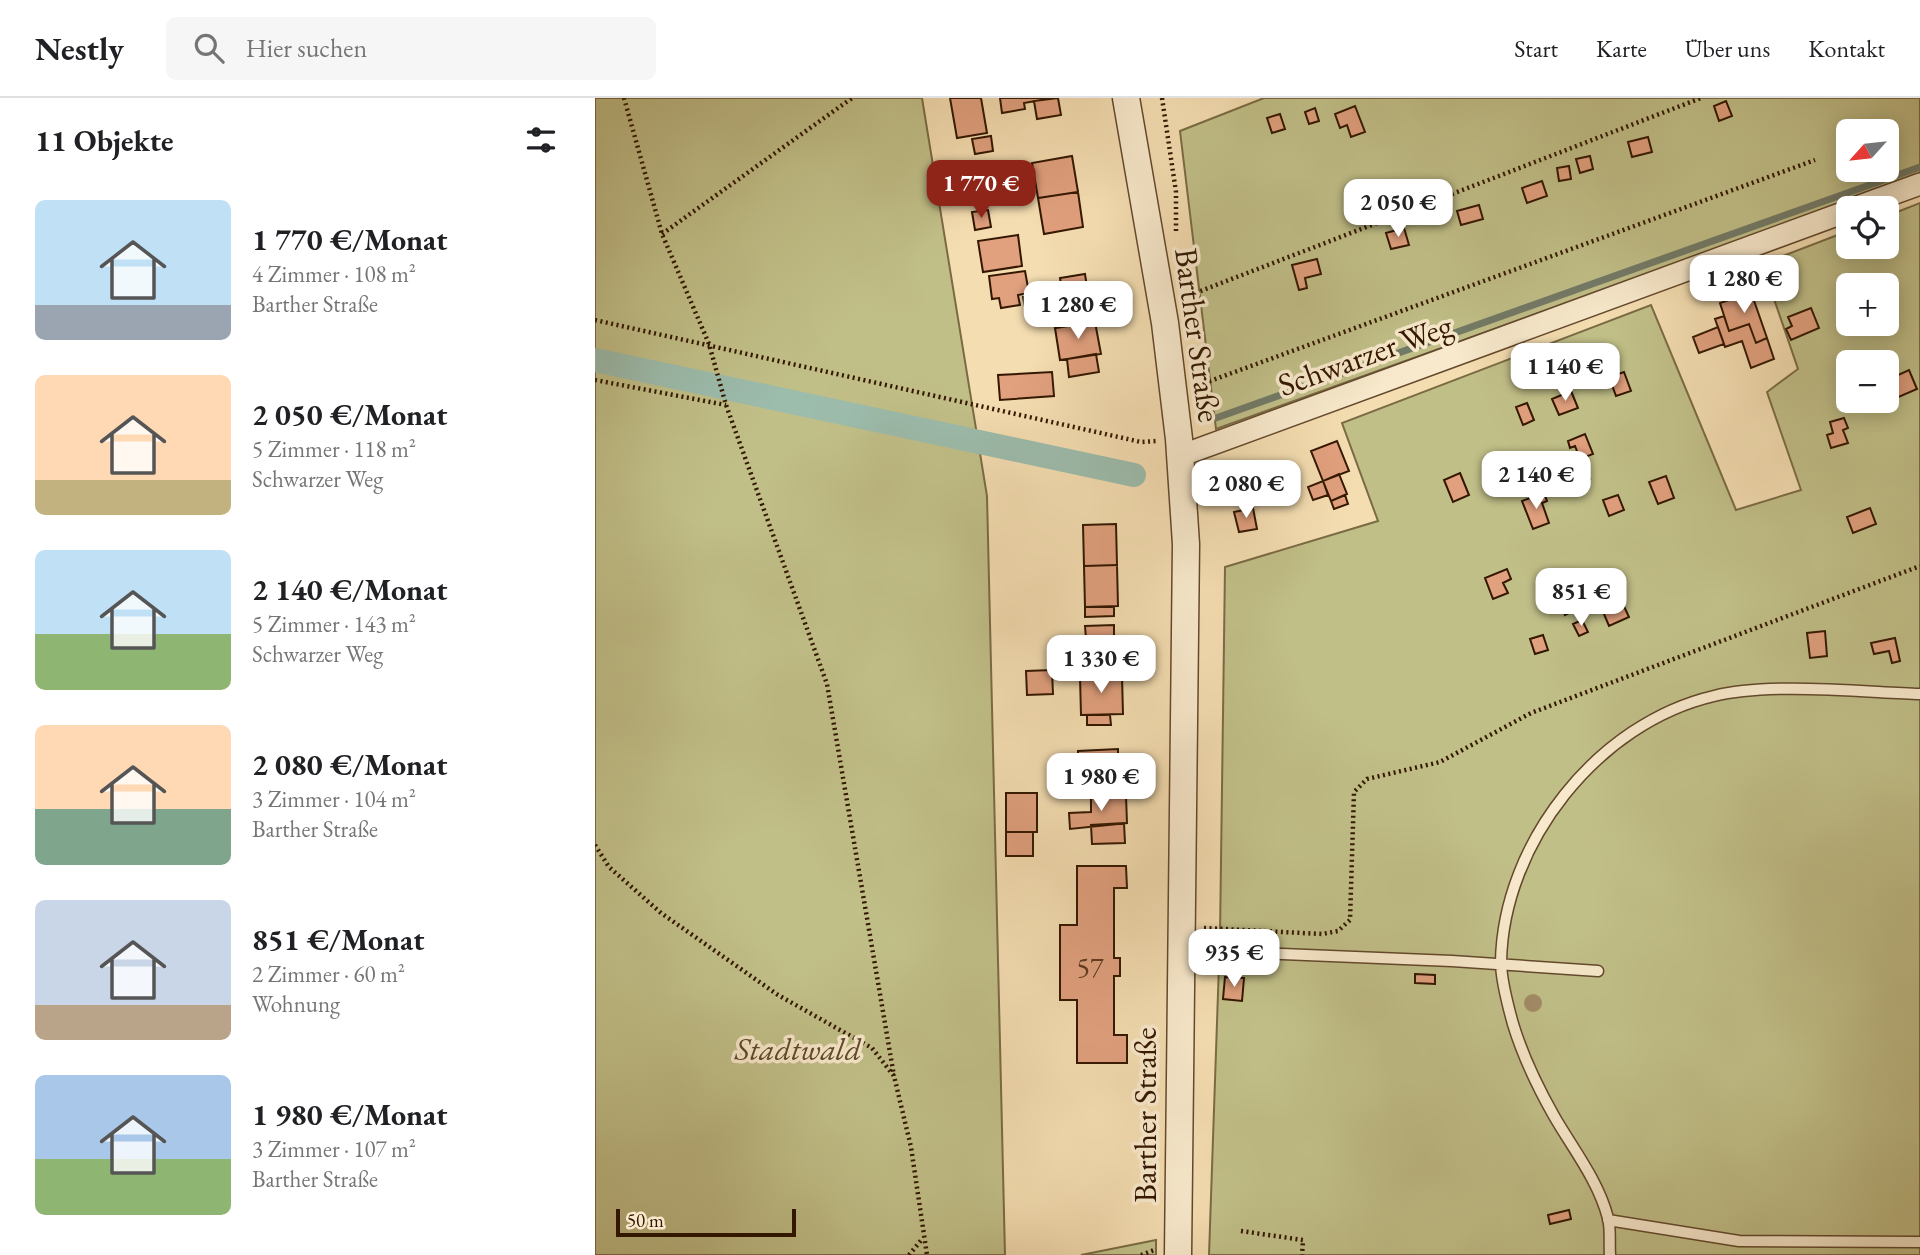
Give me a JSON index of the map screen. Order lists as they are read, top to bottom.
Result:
{
  "streets": {
    "street": ["Barther Straße", "Schwarzer Weg"]
  },
  "crossings": [
    ["Barther Straße", "Schwarzer Weg"]
  ],
  "parks": ["Stadtwald"],
  "house_numbers": ["57"],
  "scale_bar": "50 m",
  "north": "bottom left",
  "page": {
    "header": "Nestly",
    "search": "Hier suchen",
    "nav": [
      "Start",
      "Karte",
      "Über uns",
      "Kontakt"
    ],
    "heading": "11 Objekte",
    "map_buttons": ["+", "−"],
    "price": [
      "1 770 €",
      "2 050 €",
      "1 280 €",
      "1 280 €",
      "1 140 €",
      "2 140 €",
      "2 080 €",
      "851 €",
      "1 330 €",
      "1 980 €",
      "935 €"
    ],
    "list": [
      {
        "name": "1 770 €/Monat",
        "note": "4 Zimmer · 108 m² · Barther Straße"
      },
      {
        "name": "2 050 €/Monat",
        "note": "5 Zimmer · 118 m² · Schwarzer Weg"
      },
      {
        "name": "2 140 €/Monat",
        "note": "5 Zimmer · 143 m² · Schwarzer Weg"
      },
      {
        "name": "2 080 €/Monat",
        "note": "3 Zimmer · 104 m² · Barther Straße"
      },
      {
        "name": "851 €/Monat",
        "note": "2 Zimmer · 60 m² · Wohnung"
      },
      {
        "name": "1 980 €/Monat",
        "note": "3 Zimmer · 107 m² · Barther Straße"
      }
    ],
    "scale": "50 m"
  }
}
